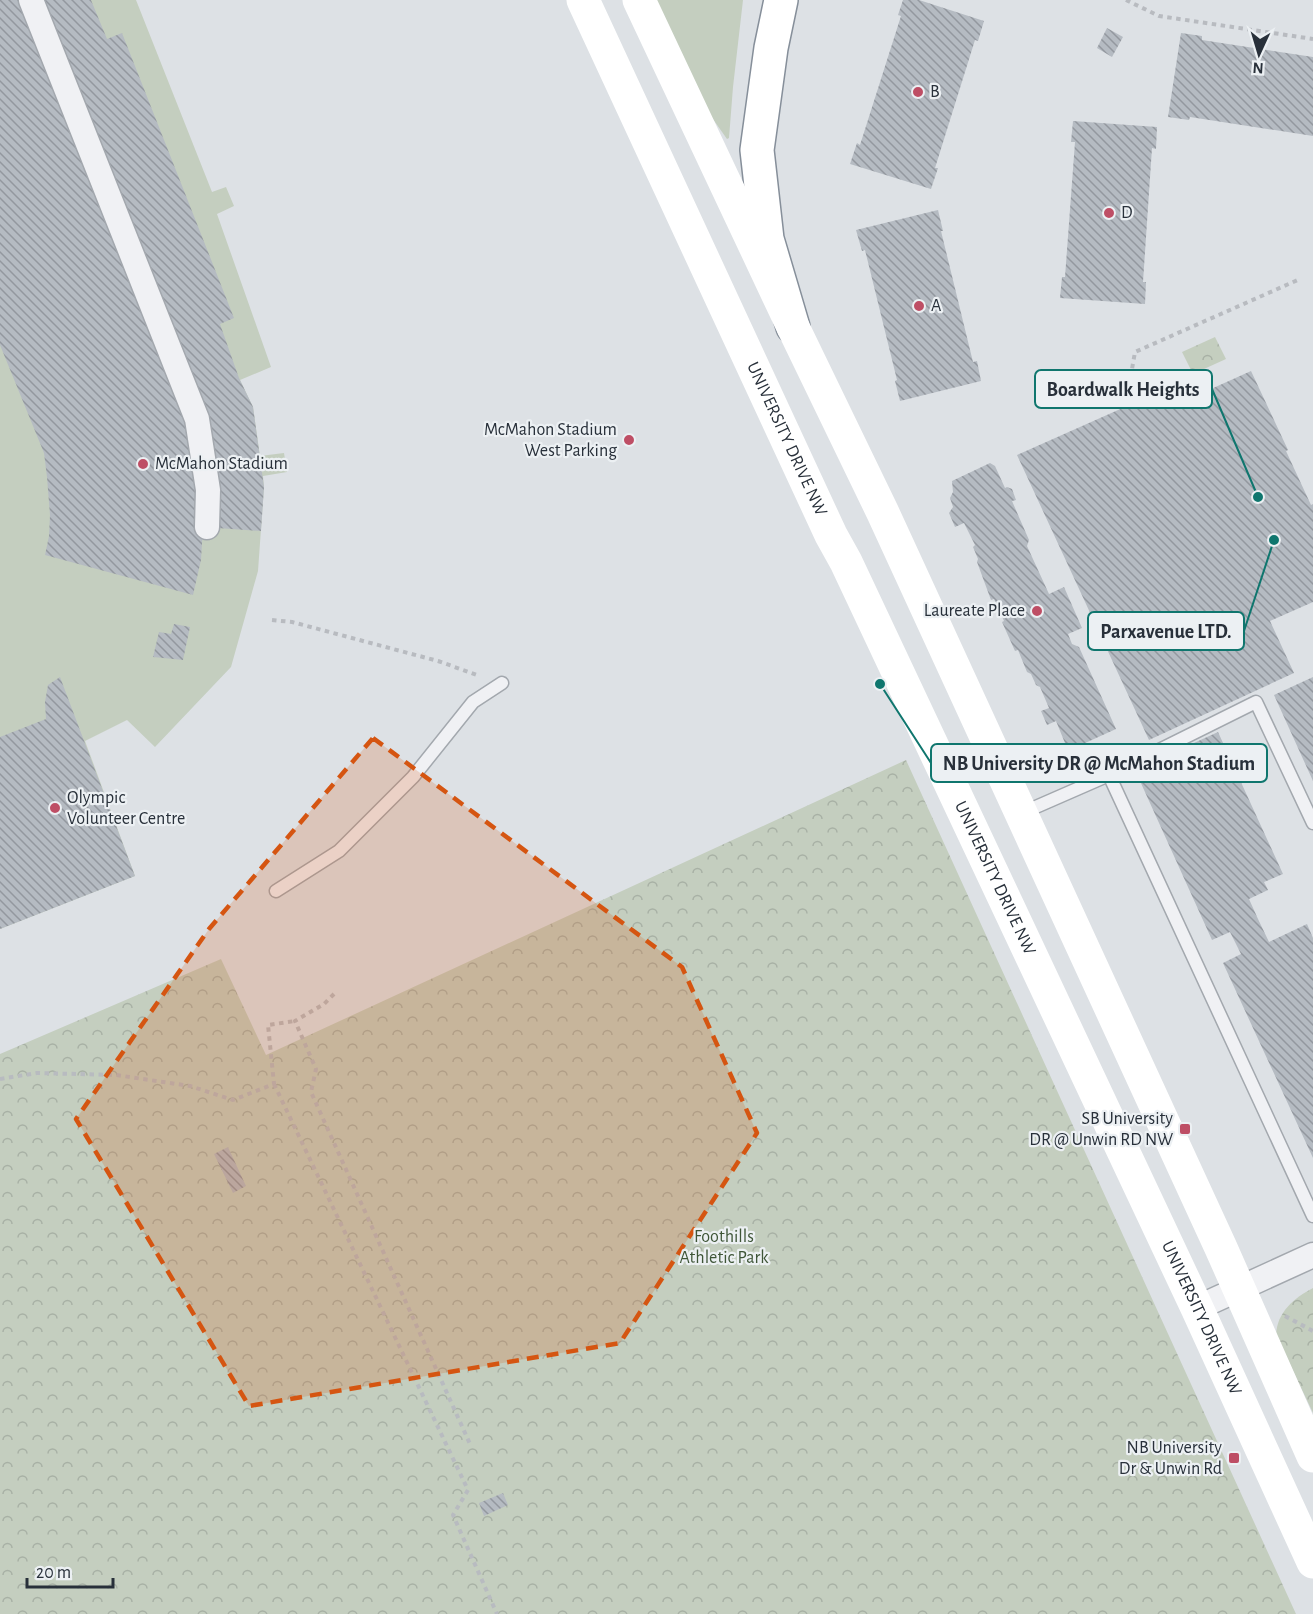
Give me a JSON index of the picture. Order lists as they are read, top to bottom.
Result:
{
  "streets": {
    "main road": ["UNIVERSITY DRIVE NW"]
  },
  "parks": ["Foothills Athletic Park"],
  "places": {
    "other": [
      "B",
      "D",
      "A",
      "McMahon Stadium West Parking",
      "McMahon Stadium",
      "Boardwalk Heights",
      "Parxavenue LTD.",
      "Laureate Place",
      "NB University DR @ McMahon Stadium",
      "Olympic Volunteer Centre"
    ],
    "transit": ["SB University DR @ Unwin RD NW", "NB University Dr & Unwin Rd"]
  },
  "scale_bar": "20 m",
  "north": "bottom"
}
